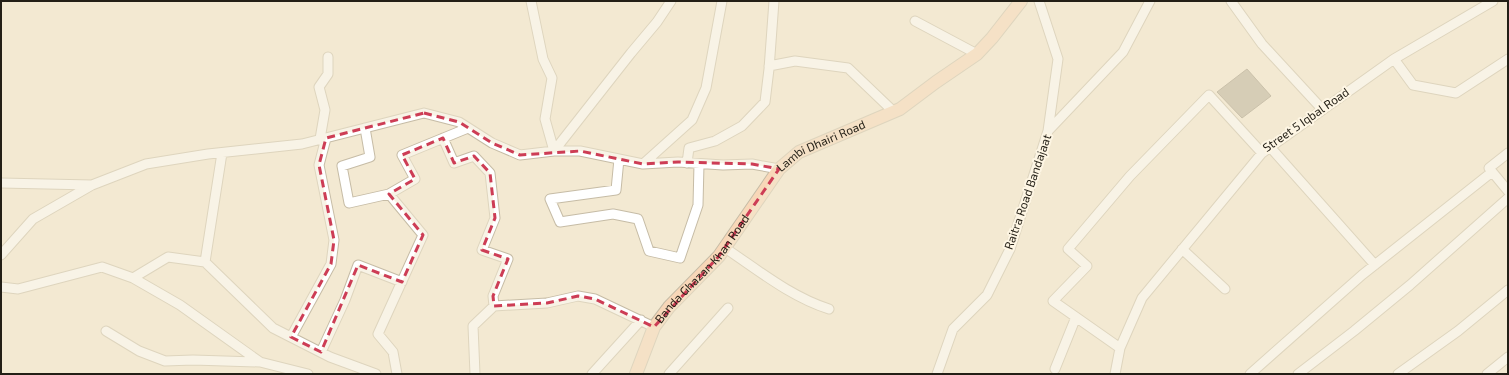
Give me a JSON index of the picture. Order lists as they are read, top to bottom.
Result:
{
  "streets": {
    "street": [
      "Street 5 Iqbal Road",
      "Lambi Dhairi Road",
      "Raitra Road Bandajaat",
      "Banda Ghazan Khan Road"
    ]
  },
  "crossings": [
    ["Lambi Dhairi Road", "Banda Ghazan Khan Road"]
  ]
}
